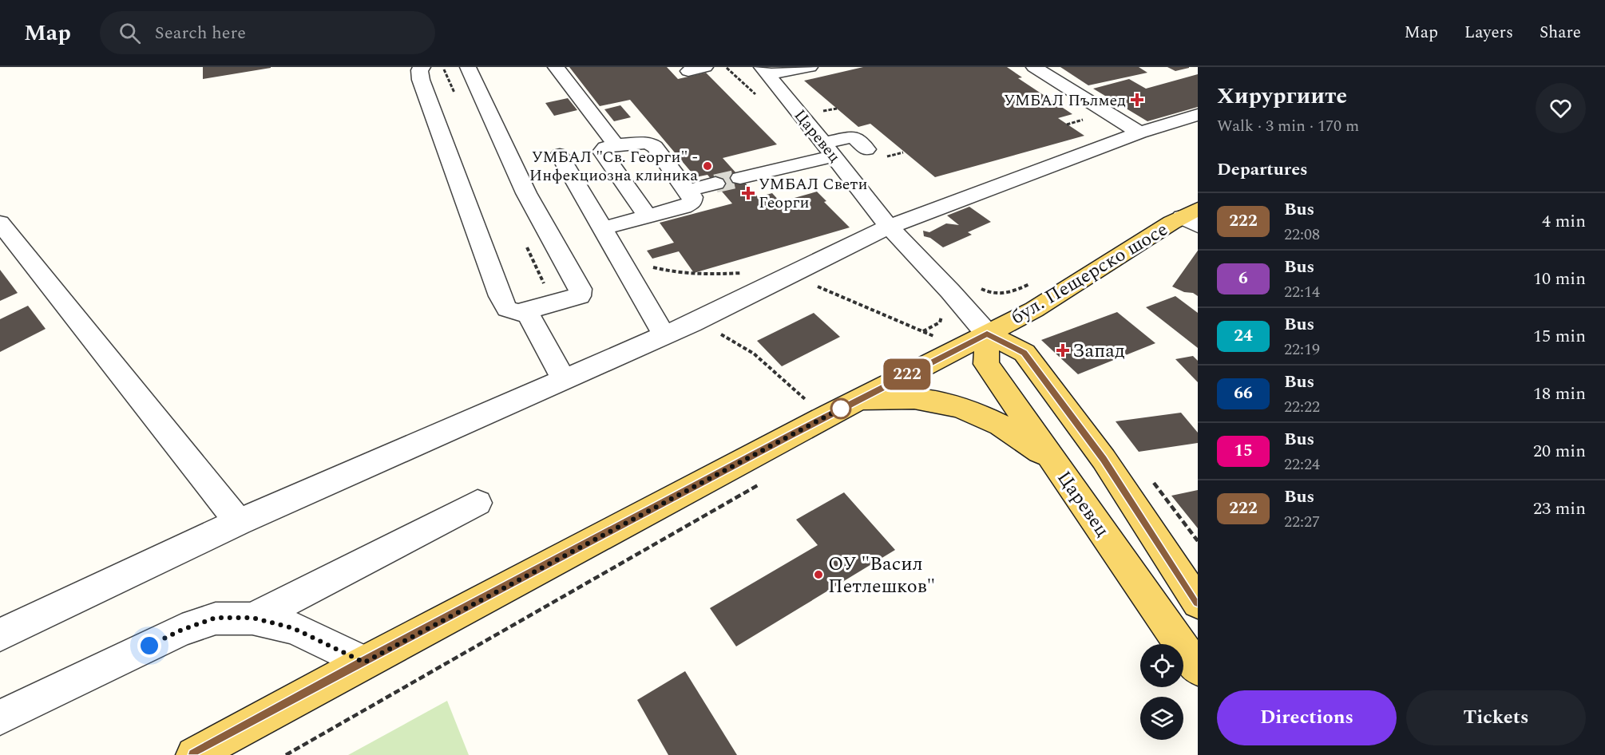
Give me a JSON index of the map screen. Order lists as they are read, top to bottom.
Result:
{
  "streets": {
    "main road": ["Царевец", "бул. Пещерско шосе"]
  },
  "crossings": [
    ["Царевец", "бул. Пещерско шосе"]
  ],
  "places": {
    "health": ["УМБАЛ Пълмед", "УМБАЛ Свети Георги", "Запад"],
    "other": ["УМБАЛ \"Св. Георги\" - Инфекциозна клиника", "ОУ \"Васил Петлешков\""]
  },
  "lines": ["bus line 222"],
  "page": {
    "header": "Map",
    "search": "Search here",
    "nav": ["Map", "Layers", "Share"],
    "on_map": "222",
    "heading": [
      ["Хирургиите", "Walk · 3 min · 170 m"],
      "Departures"
    ],
    "list": [
      {
        "mark": "222",
        "name": "Bus",
        "note": "22:08",
        "value": "4 min"
      },
      {
        "mark": "6",
        "name": "Bus",
        "note": "22:14",
        "value": "10 min"
      },
      {
        "mark": "24",
        "name": "Bus",
        "note": "22:19",
        "value": "15 min"
      },
      {
        "mark": "66",
        "name": "Bus",
        "note": "22:22",
        "value": "18 min"
      },
      {
        "mark": "15",
        "name": "Bus",
        "note": "22:24",
        "value": "20 min"
      },
      {
        "mark": "222",
        "name": "Bus",
        "note": "22:27",
        "value": "23 min"
      }
    ],
    "buttons": ["Directions", "Tickets"]
  }
}
